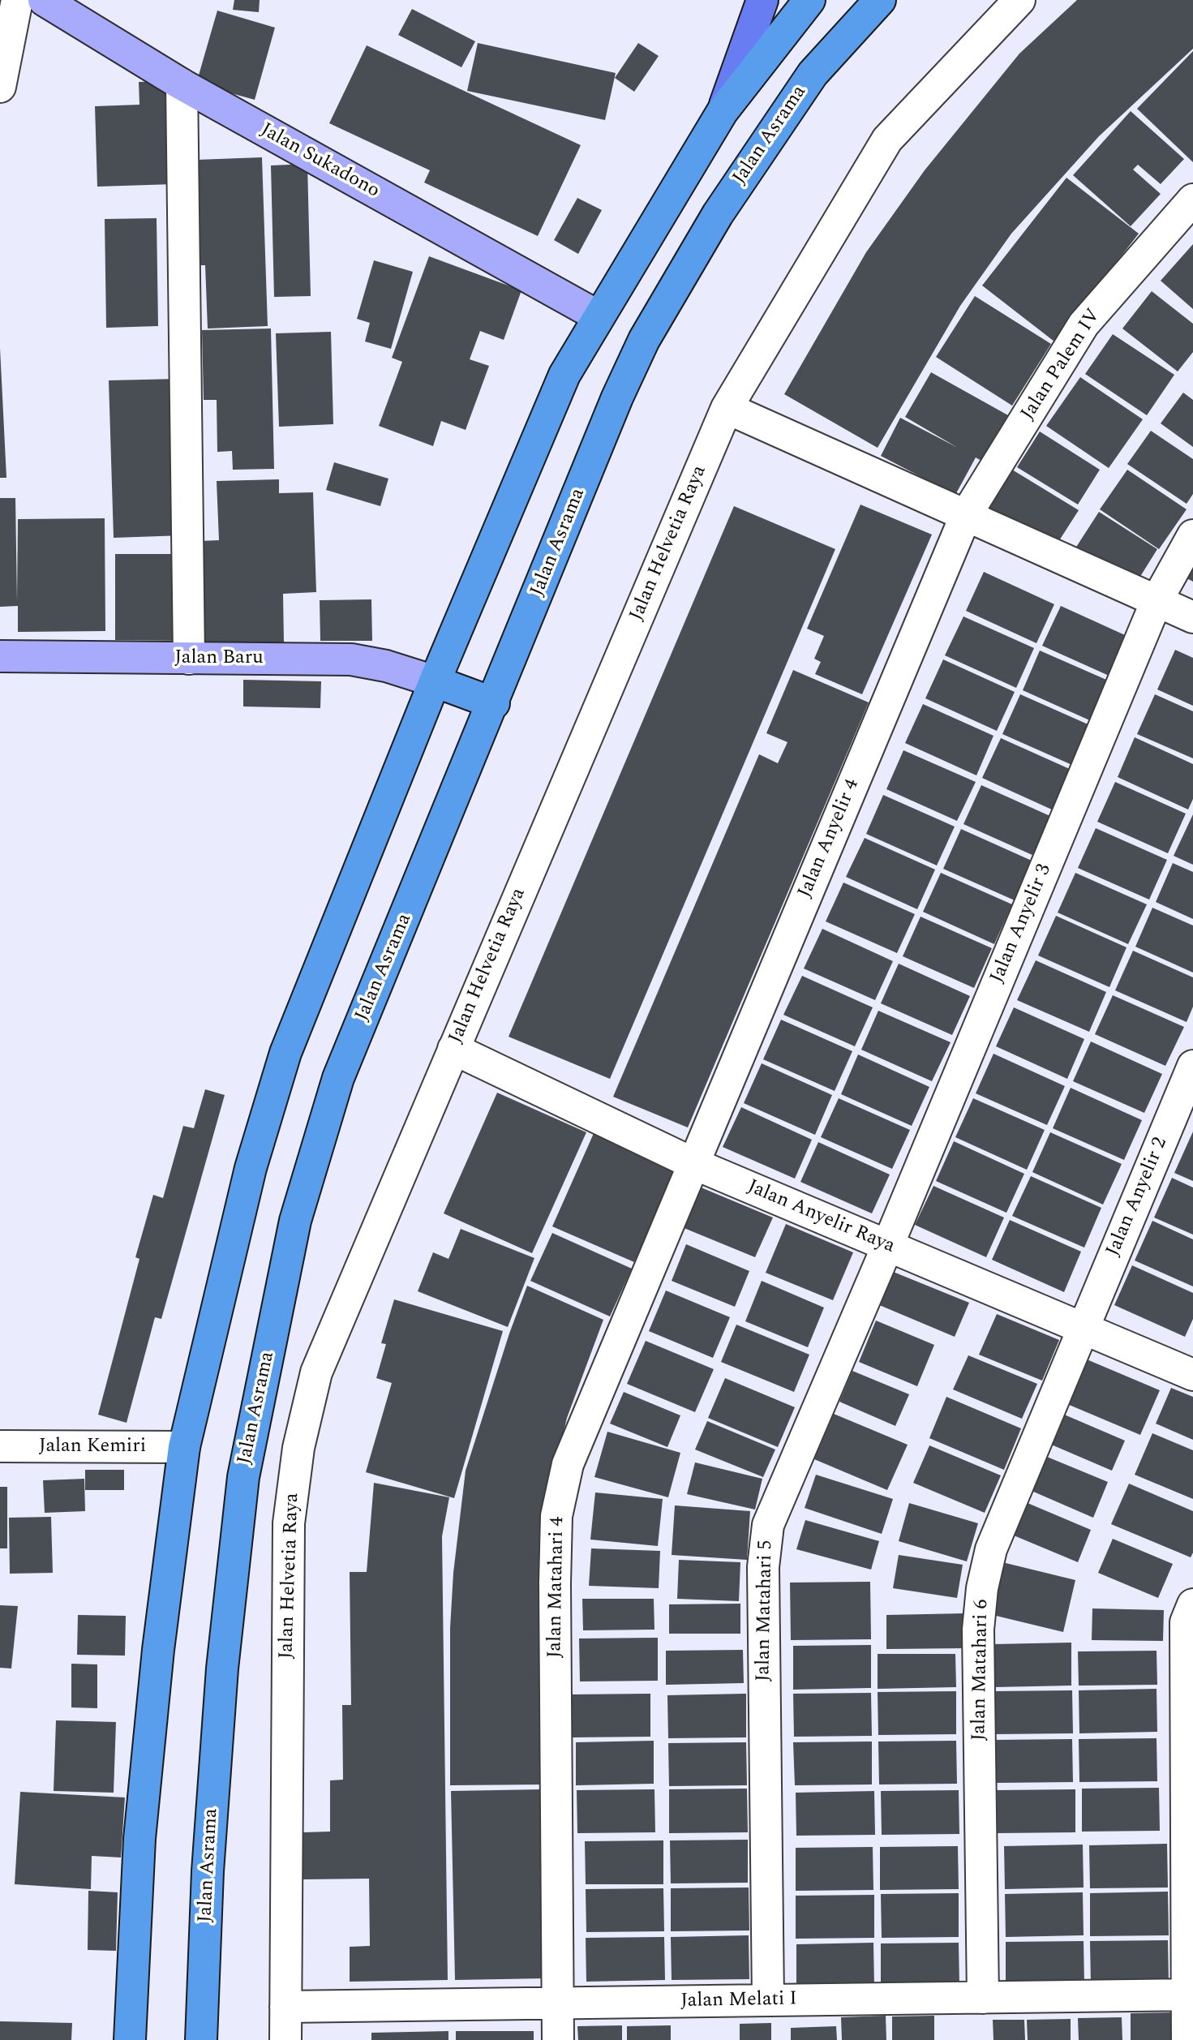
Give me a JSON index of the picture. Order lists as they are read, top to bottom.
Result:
{
  "streets": {
    "highway": ["Jalan Asrama"],
    "street": [
      "Jalan Sukadono",
      "Jalan Palem IV",
      "Jalan Helvetia Raya",
      "Jalan Baru",
      "Jalan Anyelir 4",
      "Jalan Anyelir 3",
      "Jalan Anyelir 2",
      "Jalan Anyelir Raya",
      "Jalan Kemiri",
      "Jalan Matahari 4",
      "Jalan Matahari 5",
      "Jalan Matahari 6",
      "Jalan Melati I"
    ]
  },
  "crossings": [
    ["Jalan Palem IV", "Jalan Anyelir 4"],
    ["Jalan Helvetia Raya", "Jalan Anyelir Raya"],
    ["Jalan Helvetia Raya", "Jalan Melati I"],
    ["Jalan Anyelir 4", "Jalan Anyelir Raya"],
    ["Jalan Anyelir 4", "Jalan Matahari 4"],
    ["Jalan Anyelir 3", "Jalan Anyelir Raya"],
    ["Jalan Anyelir 3", "Jalan Matahari 5"],
    ["Jalan Anyelir 2", "Jalan Anyelir Raya"],
    ["Jalan Anyelir 2", "Jalan Matahari 6"],
    ["Jalan Anyelir Raya", "Jalan Matahari 4"],
    ["Jalan Anyelir Raya", "Jalan Matahari 5"],
    ["Jalan Anyelir Raya", "Jalan Matahari 6"],
    ["Jalan Matahari 4", "Jalan Melati I"],
    ["Jalan Matahari 5", "Jalan Melati I"],
    ["Jalan Matahari 6", "Jalan Melati I"]
  ]
}
